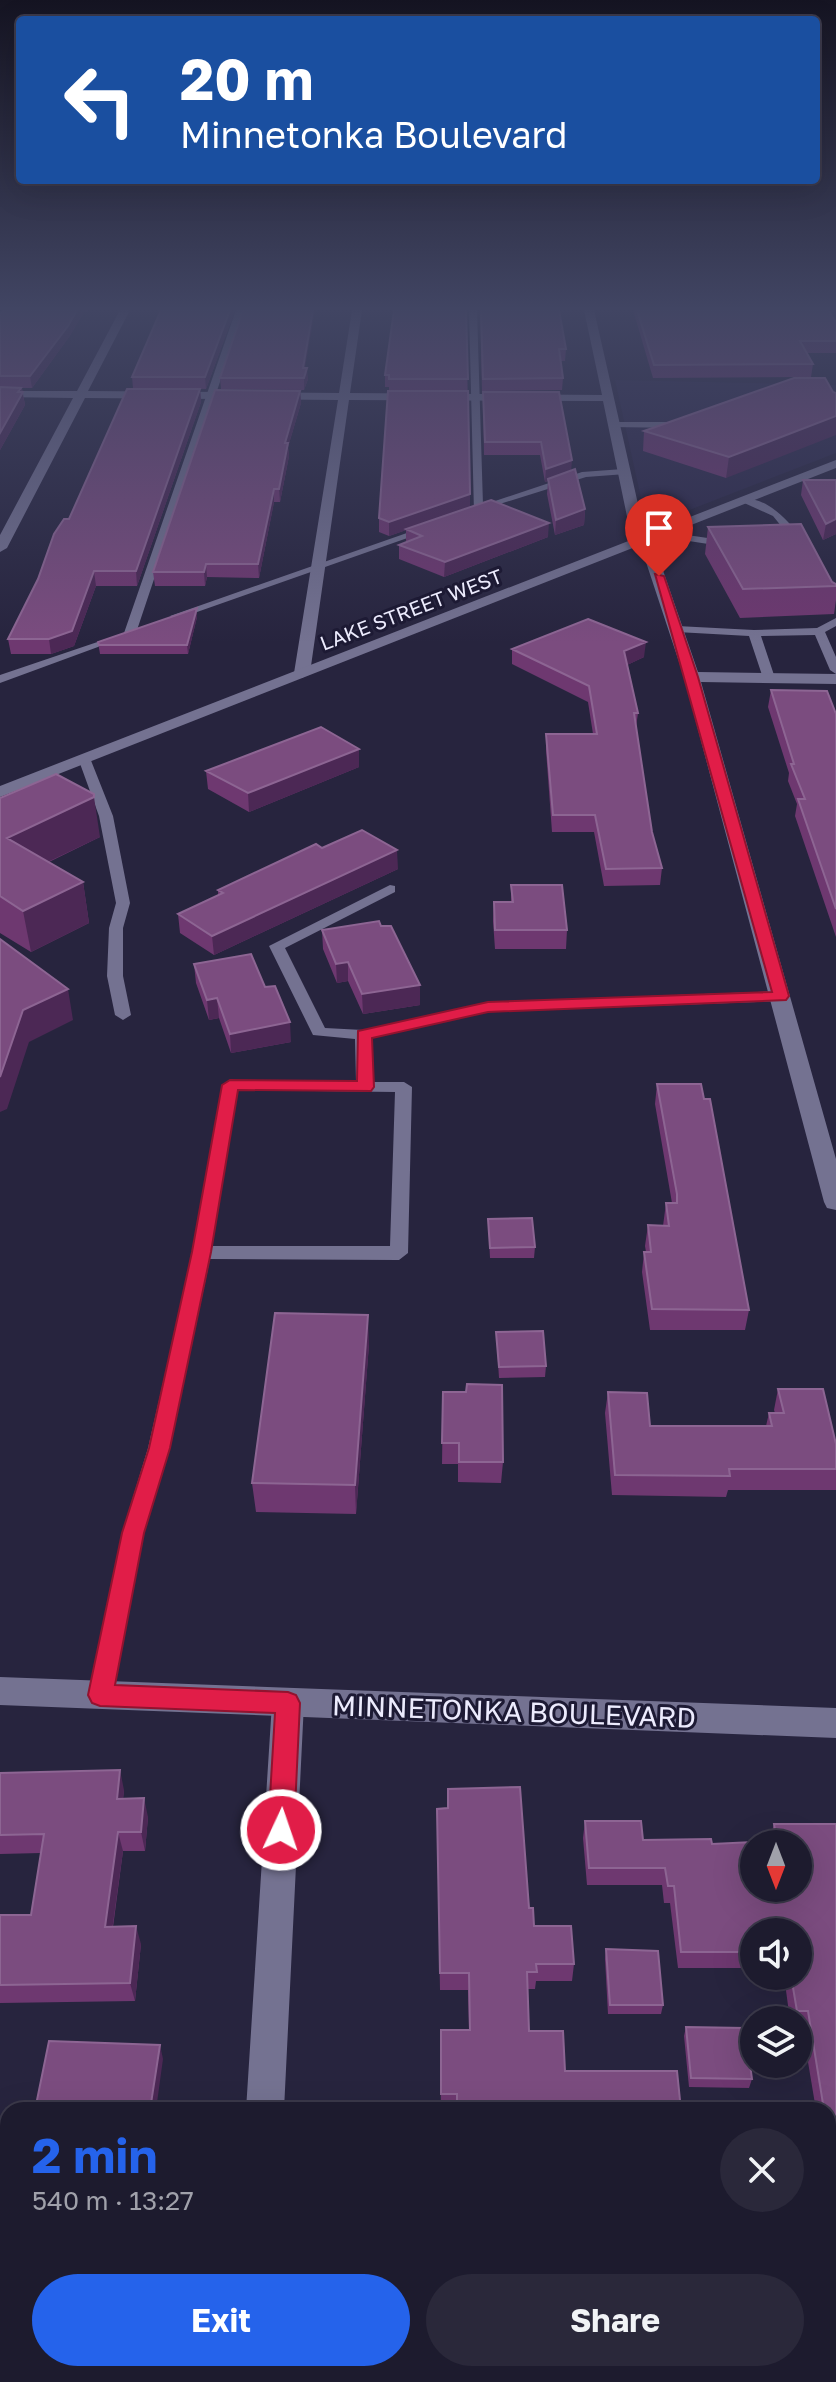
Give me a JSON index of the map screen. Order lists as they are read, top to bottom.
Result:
{
  "streets": {
    "street": ["LAKE STREET WEST", "MINNETONKA BOULEVARD"]
  },
  "north": "bottom",
  "page": {
    "turn": ["20 m", "Minnetonka Boulevard"],
    "heading": ["2 min", "540 m · 13:27"],
    "buttons": ["Exit", "Share"]
  }
}
